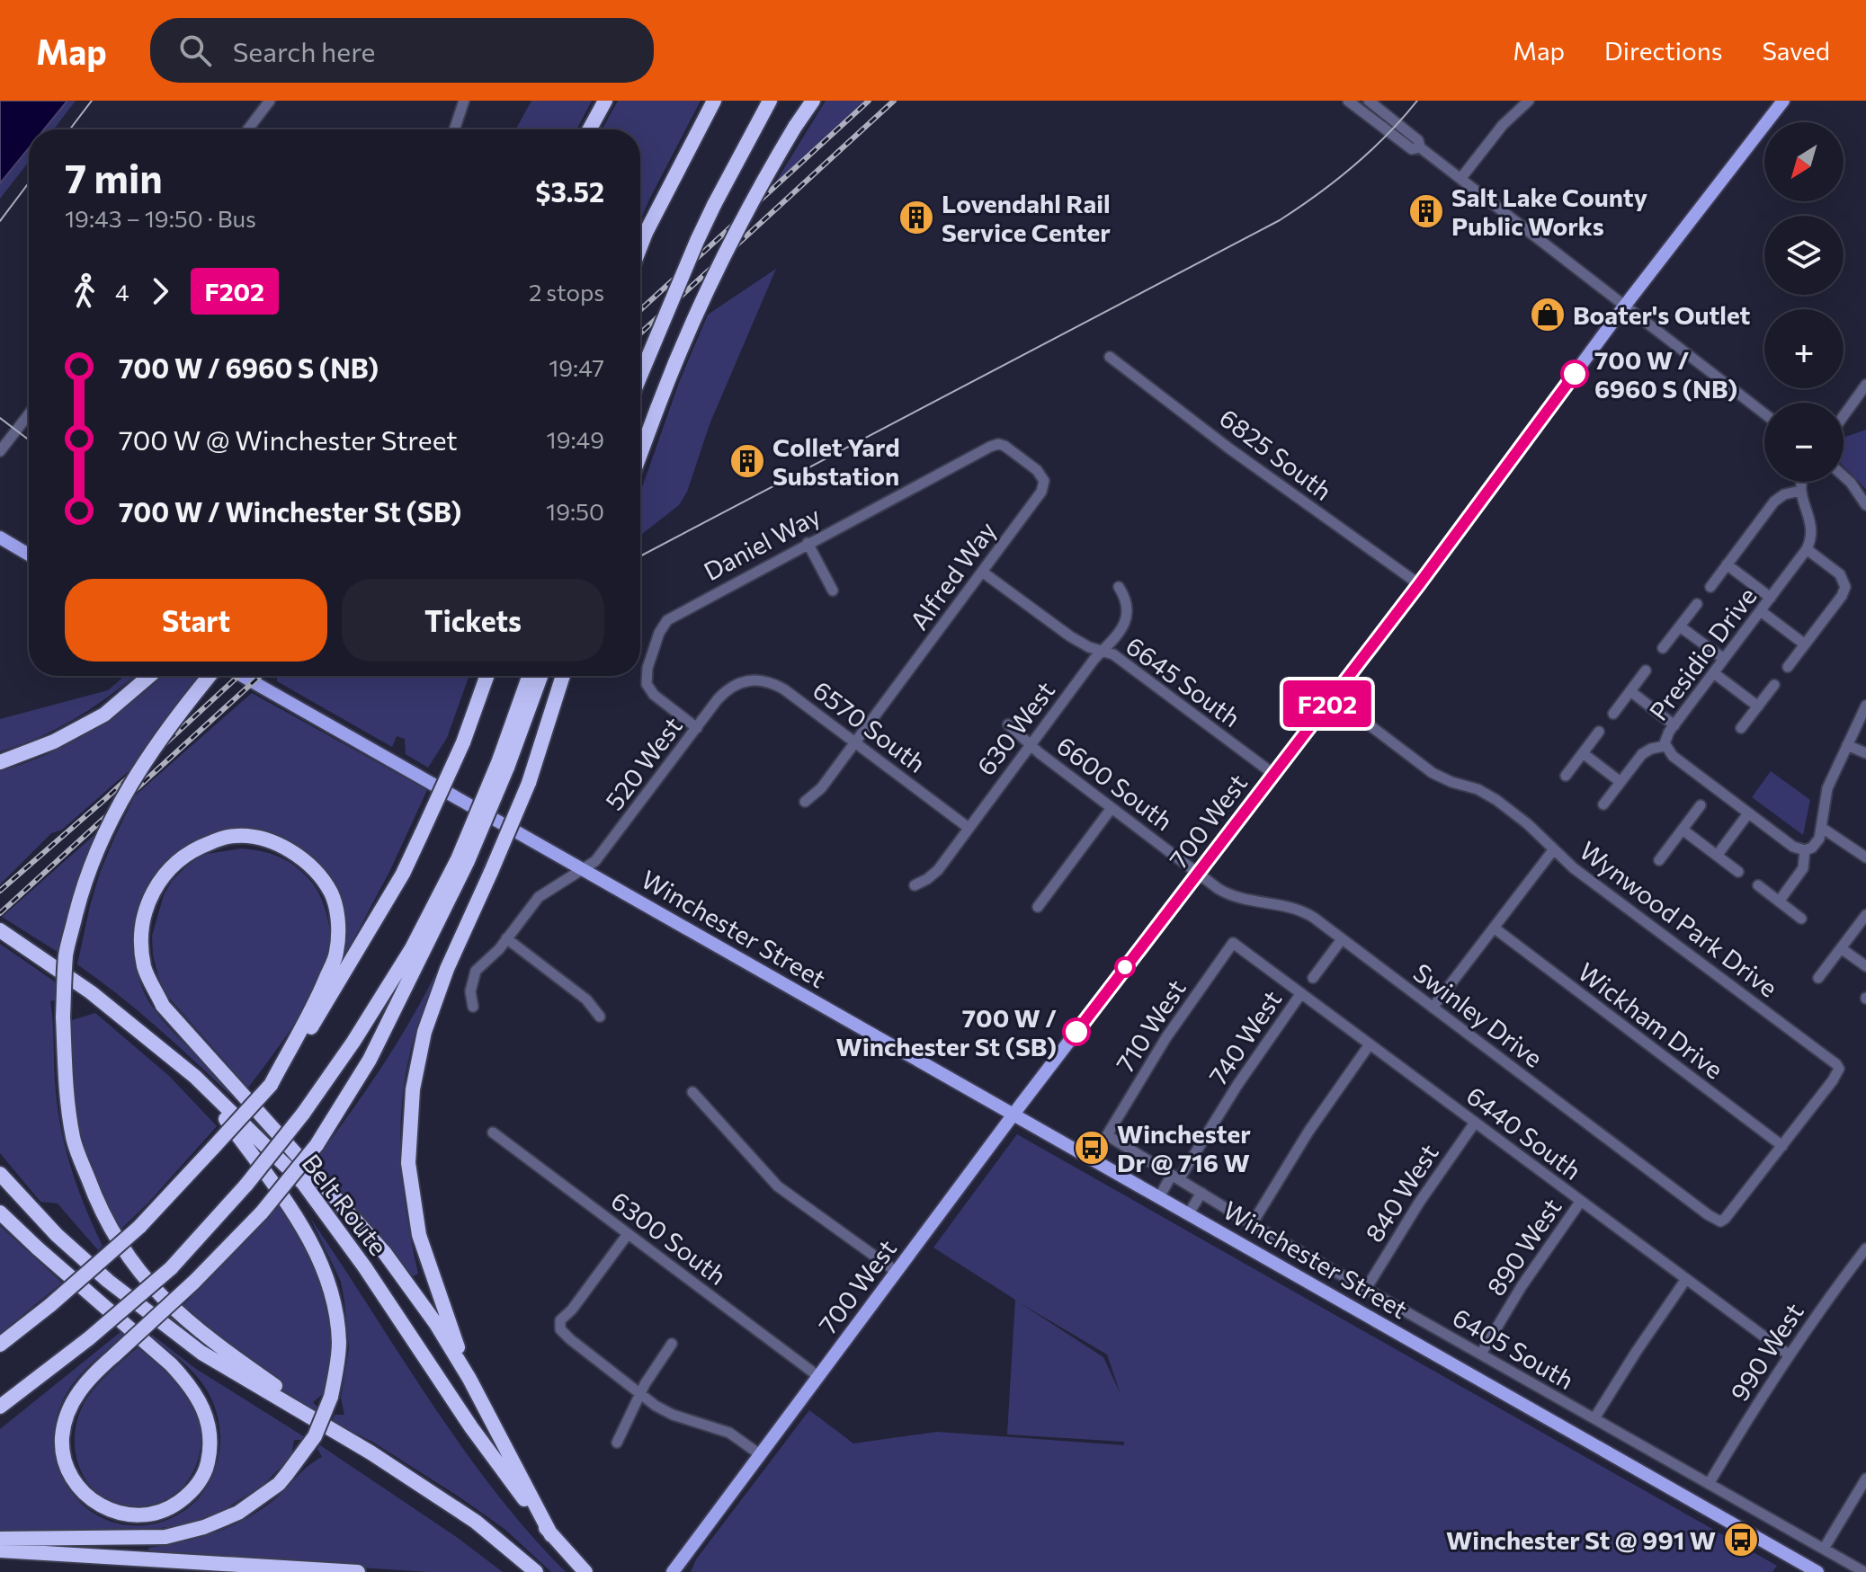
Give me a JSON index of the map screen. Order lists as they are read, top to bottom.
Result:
{
  "streets": {
    "highway": ["Belt Route"],
    "main road": ["700 West", "Winchester Street"],
    "street": [
      "6825 South",
      "Daniel Way",
      "Alfred Way",
      "Presidio Drive",
      "6645 South",
      "6570 South",
      "630 West",
      "520 West",
      "6600 South",
      "Wynwood Park Drive",
      "Swinley Drive",
      "Wickham Drive",
      "710 West",
      "740 West",
      "6440 South",
      "840 West",
      "6300 South",
      "890 West",
      "6405 South",
      "990 West"
    ]
  },
  "crossings": [
    ["6825 South", "700 West"],
    ["Daniel Way", "Alfred Way"],
    ["Daniel Way", "520 West"],
    ["Alfred Way", "6645 South"],
    ["Alfred Way", "6570 South"],
    ["6645 South", "630 West"],
    ["6645 South", "700 West"],
    ["6570 South", "630 West"],
    ["6570 South", "520 West"],
    ["630 West", "6600 South"],
    ["520 West", "Winchester Street"],
    ["6600 South", "700 West"],
    ["6600 South", "Swinley Drive"],
    ["700 West", "Wynwood Park Drive"],
    ["700 West", "Winchester Street"],
    ["700 West", "Swinley Drive"],
    ["700 West", "6300 South"],
    ["Wynwood Park Drive", "Swinley Drive"],
    ["Wynwood Park Drive", "Wickham Drive"],
    ["Winchester Street", "740 West"],
    ["710 West", "6440 South"],
    ["710 West", "6405 South"],
    ["740 West", "6440 South"],
    ["740 West", "6405 South"],
    ["6440 South", "840 West"],
    ["6440 South", "890 West"],
    ["6440 South", "990 West"],
    ["840 West", "6405 South"],
    ["890 West", "6405 South"],
    ["6405 South", "990 West"]
  ],
  "places": {
    "building": ["Salt Lake County Public Works", "Lovendahl Rail Service Center", "Collet Yard Substation"],
    "shop": ["Boater's Outlet"],
    "other": ["700 W / 6960 S (NB)", "700 W / Winchester St (SB)"],
    "bus stop": ["Winchester Dr @ 716 W", "Winchester St @ 991 W"]
  },
  "lines": ["bus line F202"],
  "north": "bottom left",
  "page": {
    "header": "Map",
    "search": "Search here",
    "nav": ["Map", "Directions", "Saved"],
    "on_map": "F202",
    "map_buttons": ["+", "−"],
    "heading": ["7 min", "19:43 – 19:50 · Bus", "$3.52"],
    "legs": ["4", "F202", "2 stops"],
    "list": [
      {
        "name": "700 W / 6960 S (NB)",
        "value": "19:47"
      },
      {
        "name": "700 W @ Winchester Street",
        "value": "19:49"
      },
      {
        "name": "700 W / Winchester St (SB)",
        "value": "19:50"
      }
    ],
    "buttons": ["Start", "Tickets"]
  }
}
